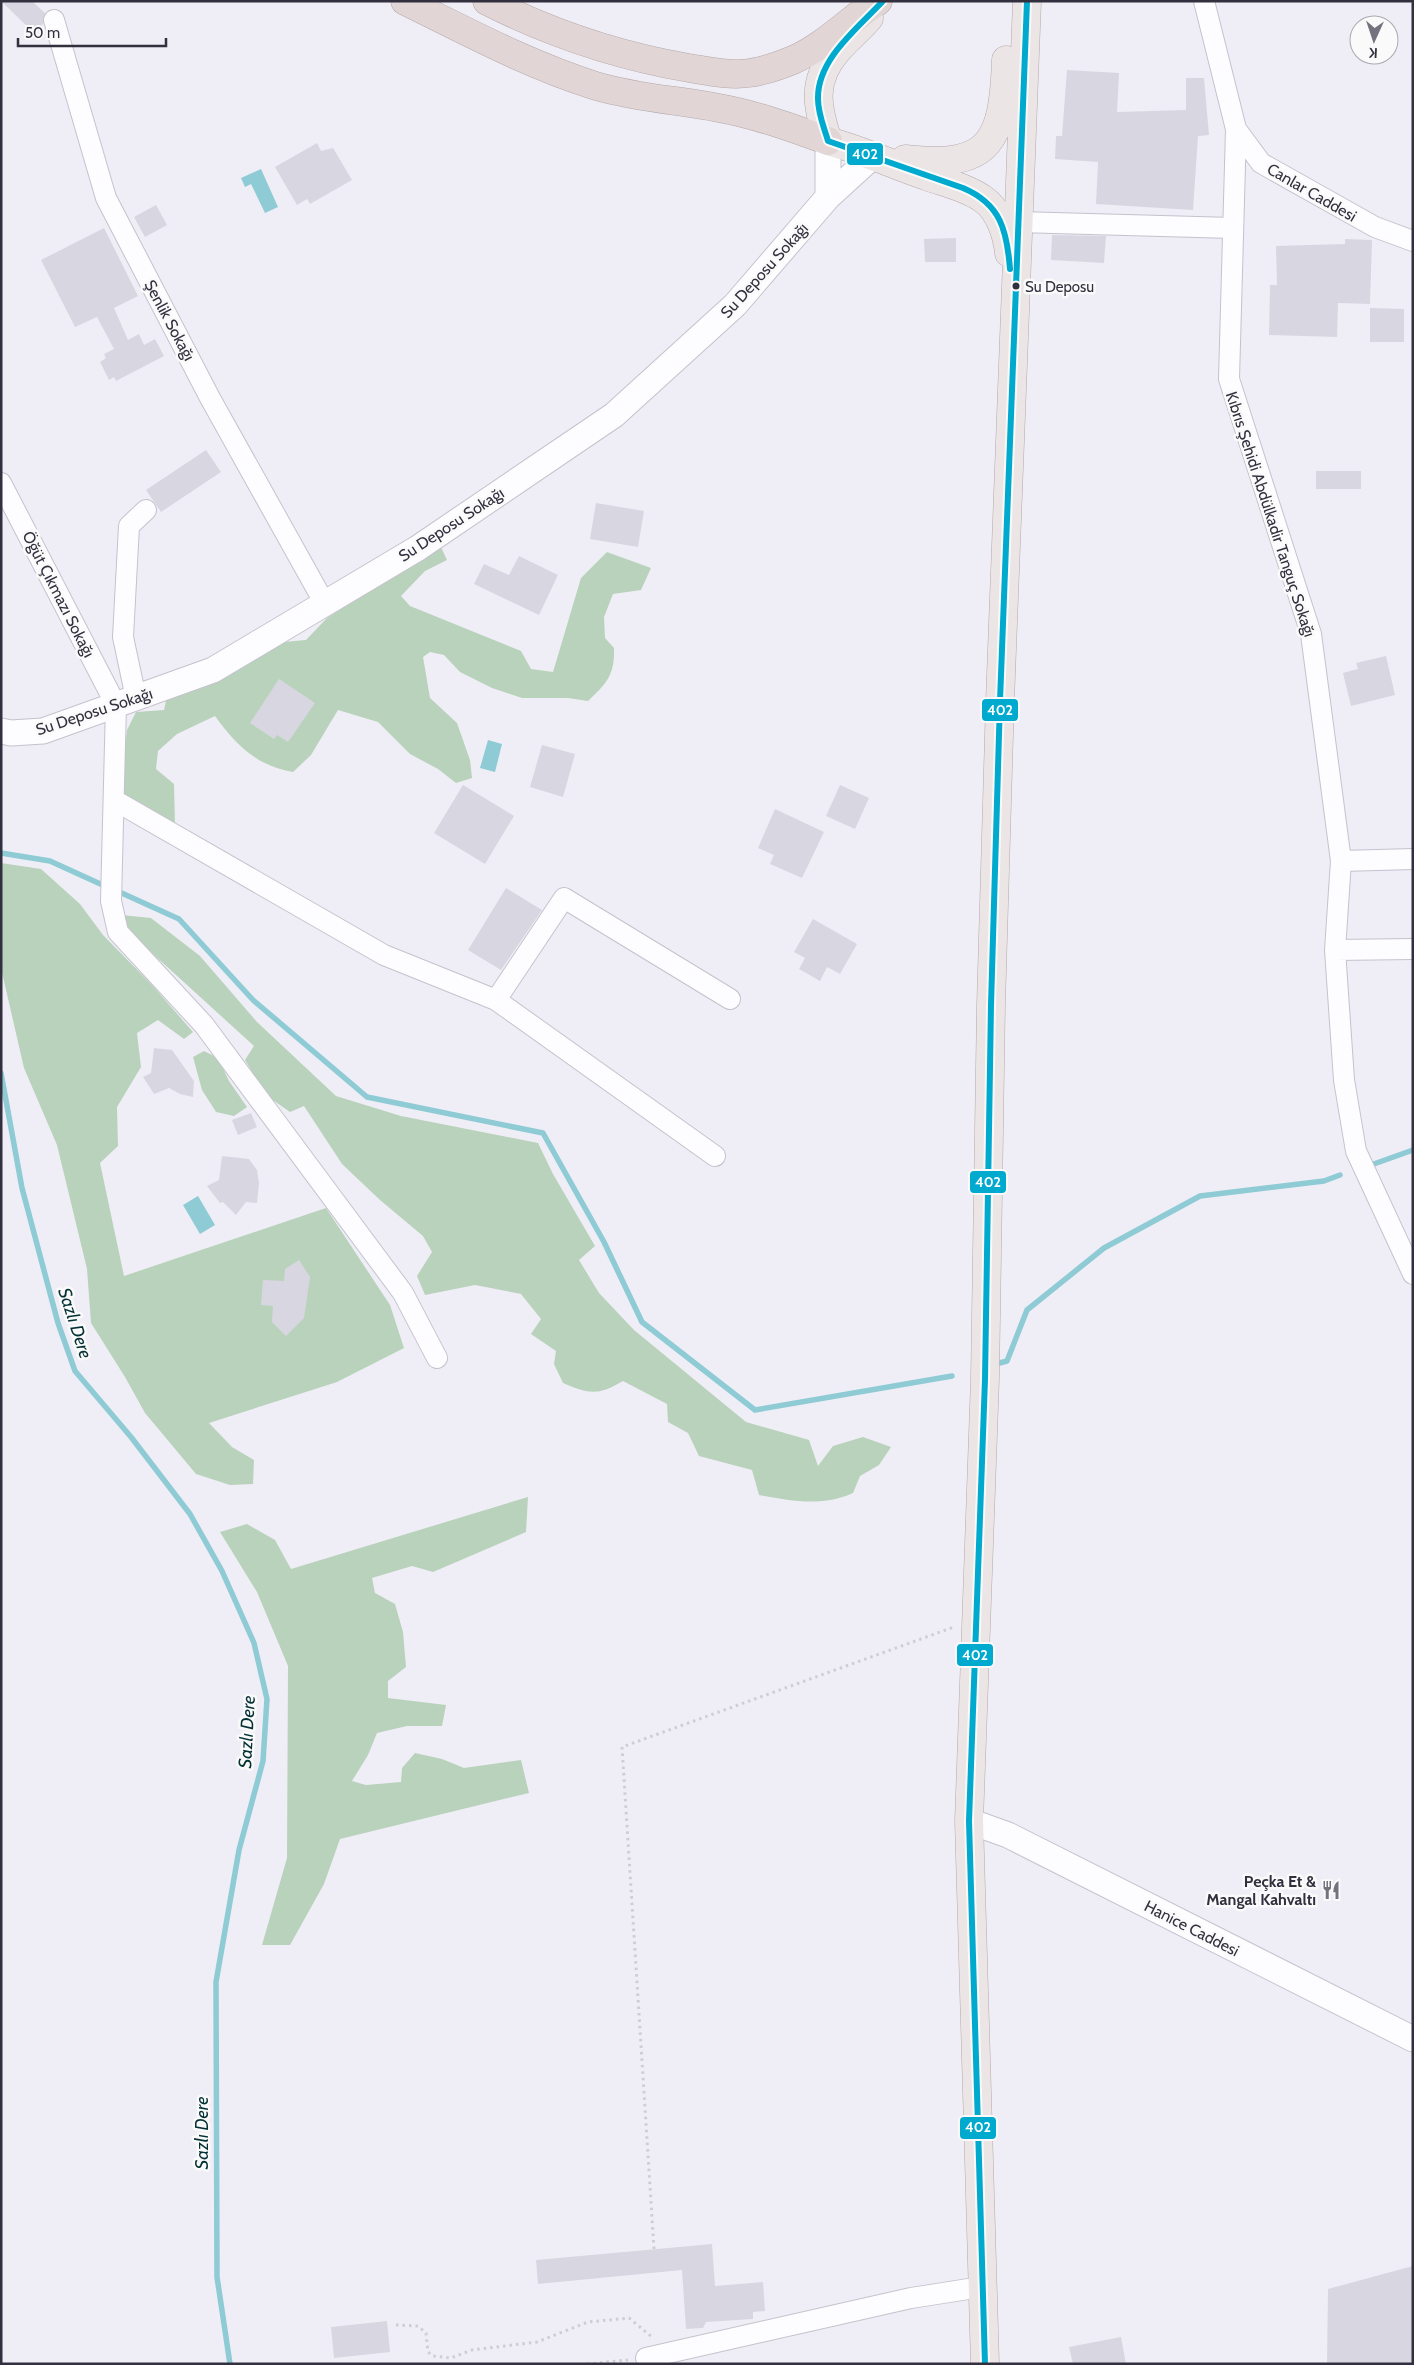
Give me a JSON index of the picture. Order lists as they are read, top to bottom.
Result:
{
  "streets": {
    "street": [
      "Canlar Caddesi",
      "Su Deposu Sokağı",
      "Şenlik Sokağı",
      "Kıbrıs Şehidi Abdülkadir Tanguç Sokağı",
      "Öğüt Çıkmazı Sokağı",
      "Hanice Caddesi"
    ]
  },
  "crossings": [
    ["Canlar Caddesi", "Kıbrıs Şehidi Abdülkadir Tanguç Sokağı"],
    ["Su Deposu Sokağı", "Şenlik Sokağı"],
    ["Su Deposu Sokağı", "Öğüt Çıkmazı Sokağı"]
  ],
  "water": ["Sazlı Dere"],
  "places": {
    "other": ["Su Deposu"],
    "restaurant": ["Peçka Et & Mangal Kahvaltı"]
  },
  "lines": ["transit line 402"],
  "scale_bar": "50 m",
  "north": "bottom"
}
